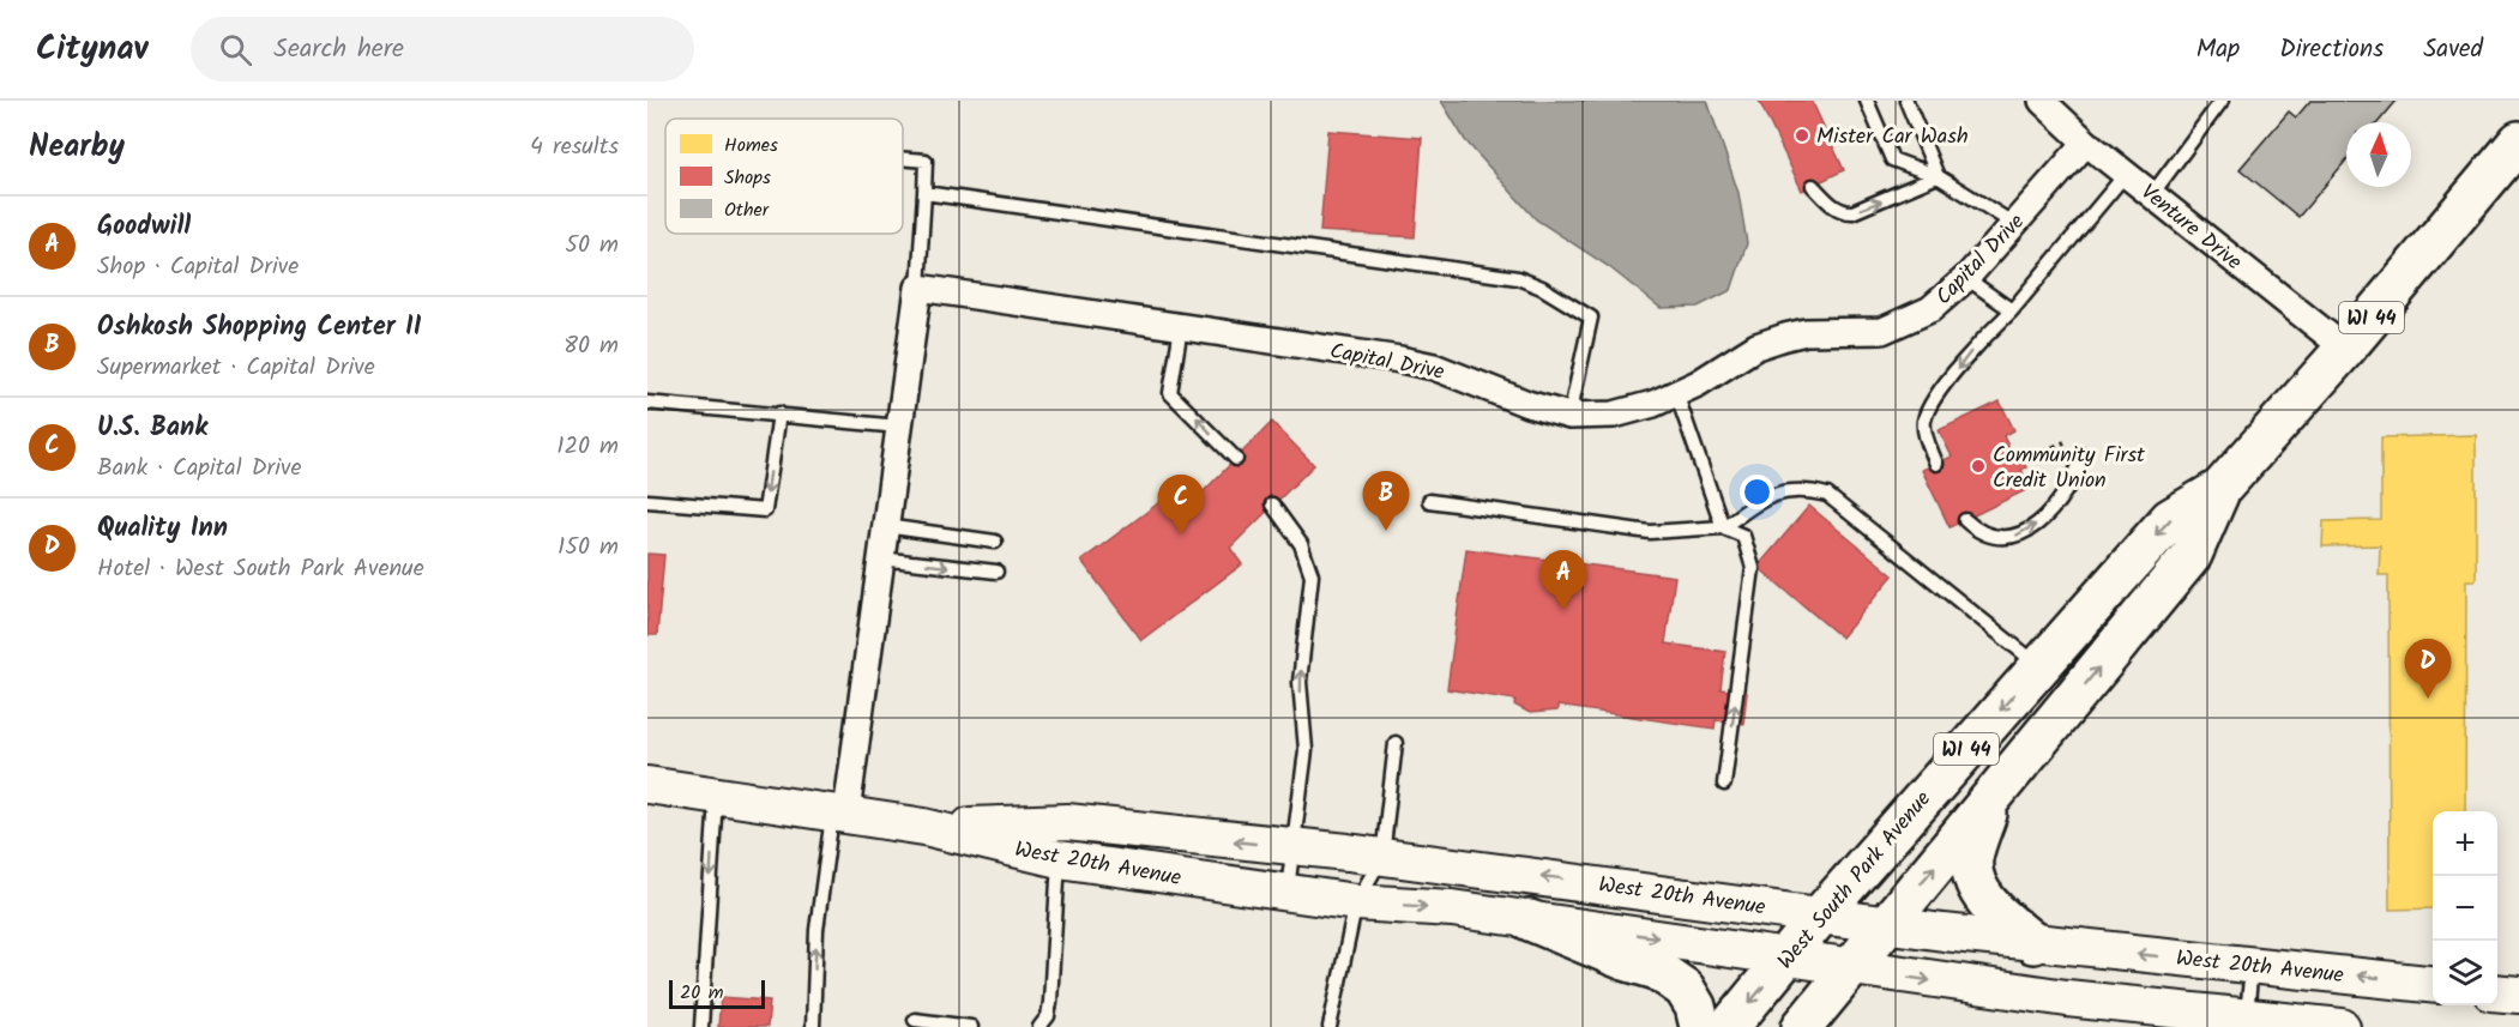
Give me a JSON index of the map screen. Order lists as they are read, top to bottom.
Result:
{
  "streets": {
    "main road": ["WI 44", "West South Park Avenue"],
    "street": ["Venture Drive", "Capital Drive", "West 20th Avenue"]
  },
  "crossings": [
    ["Venture Drive", "Capital Drive"],
    ["Venture Drive", "West South Park Avenue"],
    ["West 20th Avenue", "West South Park Avenue"]
  ],
  "places": ["Mister Car Wash", "Community First Credit Union"],
  "legend": ["Homes", "Shops", "Other"],
  "scale_bar": "20 m",
  "north": "top",
  "page": {
    "header": "Citynav",
    "search": "Search here",
    "nav": ["Map", "Directions", "Saved"],
    "heading": ["Nearby", "4 results"],
    "list": [
      {
        "mark": "A",
        "name": "Goodwill",
        "note": "Shop · Capital Drive",
        "value": "50 m"
      },
      {
        "mark": "B",
        "name": "Oshkosh Shopping Center II",
        "note": "Supermarket · Capital Drive",
        "value": "80 m"
      },
      {
        "mark": "C",
        "name": "U.S. Bank",
        "note": "Bank · Capital Drive",
        "value": "120 m"
      },
      {
        "mark": "D",
        "name": "Quality Inn",
        "note": "Hotel · West South Park Avenue",
        "value": "150 m"
      }
    ],
    "pins": [
      "B",
      "C",
      "A",
      "D"
    ],
    "map_buttons": ["+", "−"],
    "scale": "20 m"
  }
}
